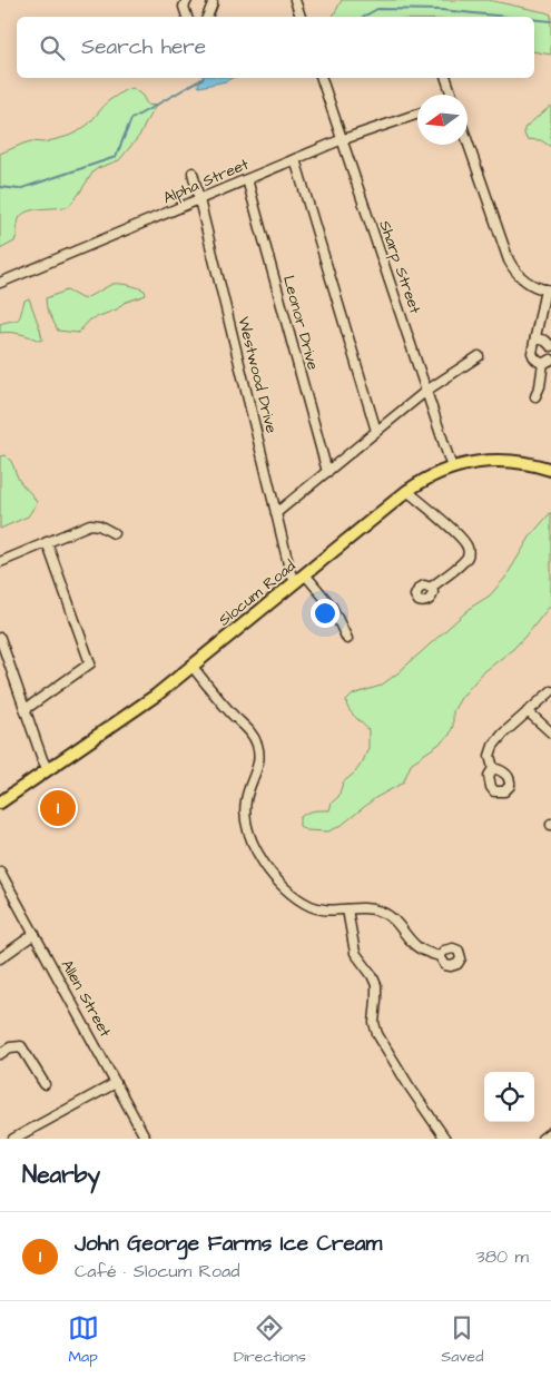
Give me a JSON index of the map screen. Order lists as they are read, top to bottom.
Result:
{
  "streets": {
    "main road": ["Slocum Road"],
    "street": [
      "Alpha Street",
      "Sharp Street",
      "Leonor Drive",
      "Westwood Drive",
      "Allen Street"
    ]
  },
  "crossings": [
    ["Alpha Street", "Sharp Street"],
    ["Alpha Street", "Leonor Drive"],
    ["Alpha Street", "Westwood Drive"],
    ["Sharp Street", "Slocum Road"],
    ["Westwood Drive", "Slocum Road"]
  ],
  "north": "left",
  "page": {
    "search": "Search here",
    "pins": "1",
    "heading": "Nearby",
    "list": [
      {
        "mark": "1",
        "name": "John George Farms Ice Cream",
        "note": "Café · Slocum Road",
        "value": "380 m"
      }
    ],
    "nav": ["Map", "Directions", "Saved"]
  }
}
